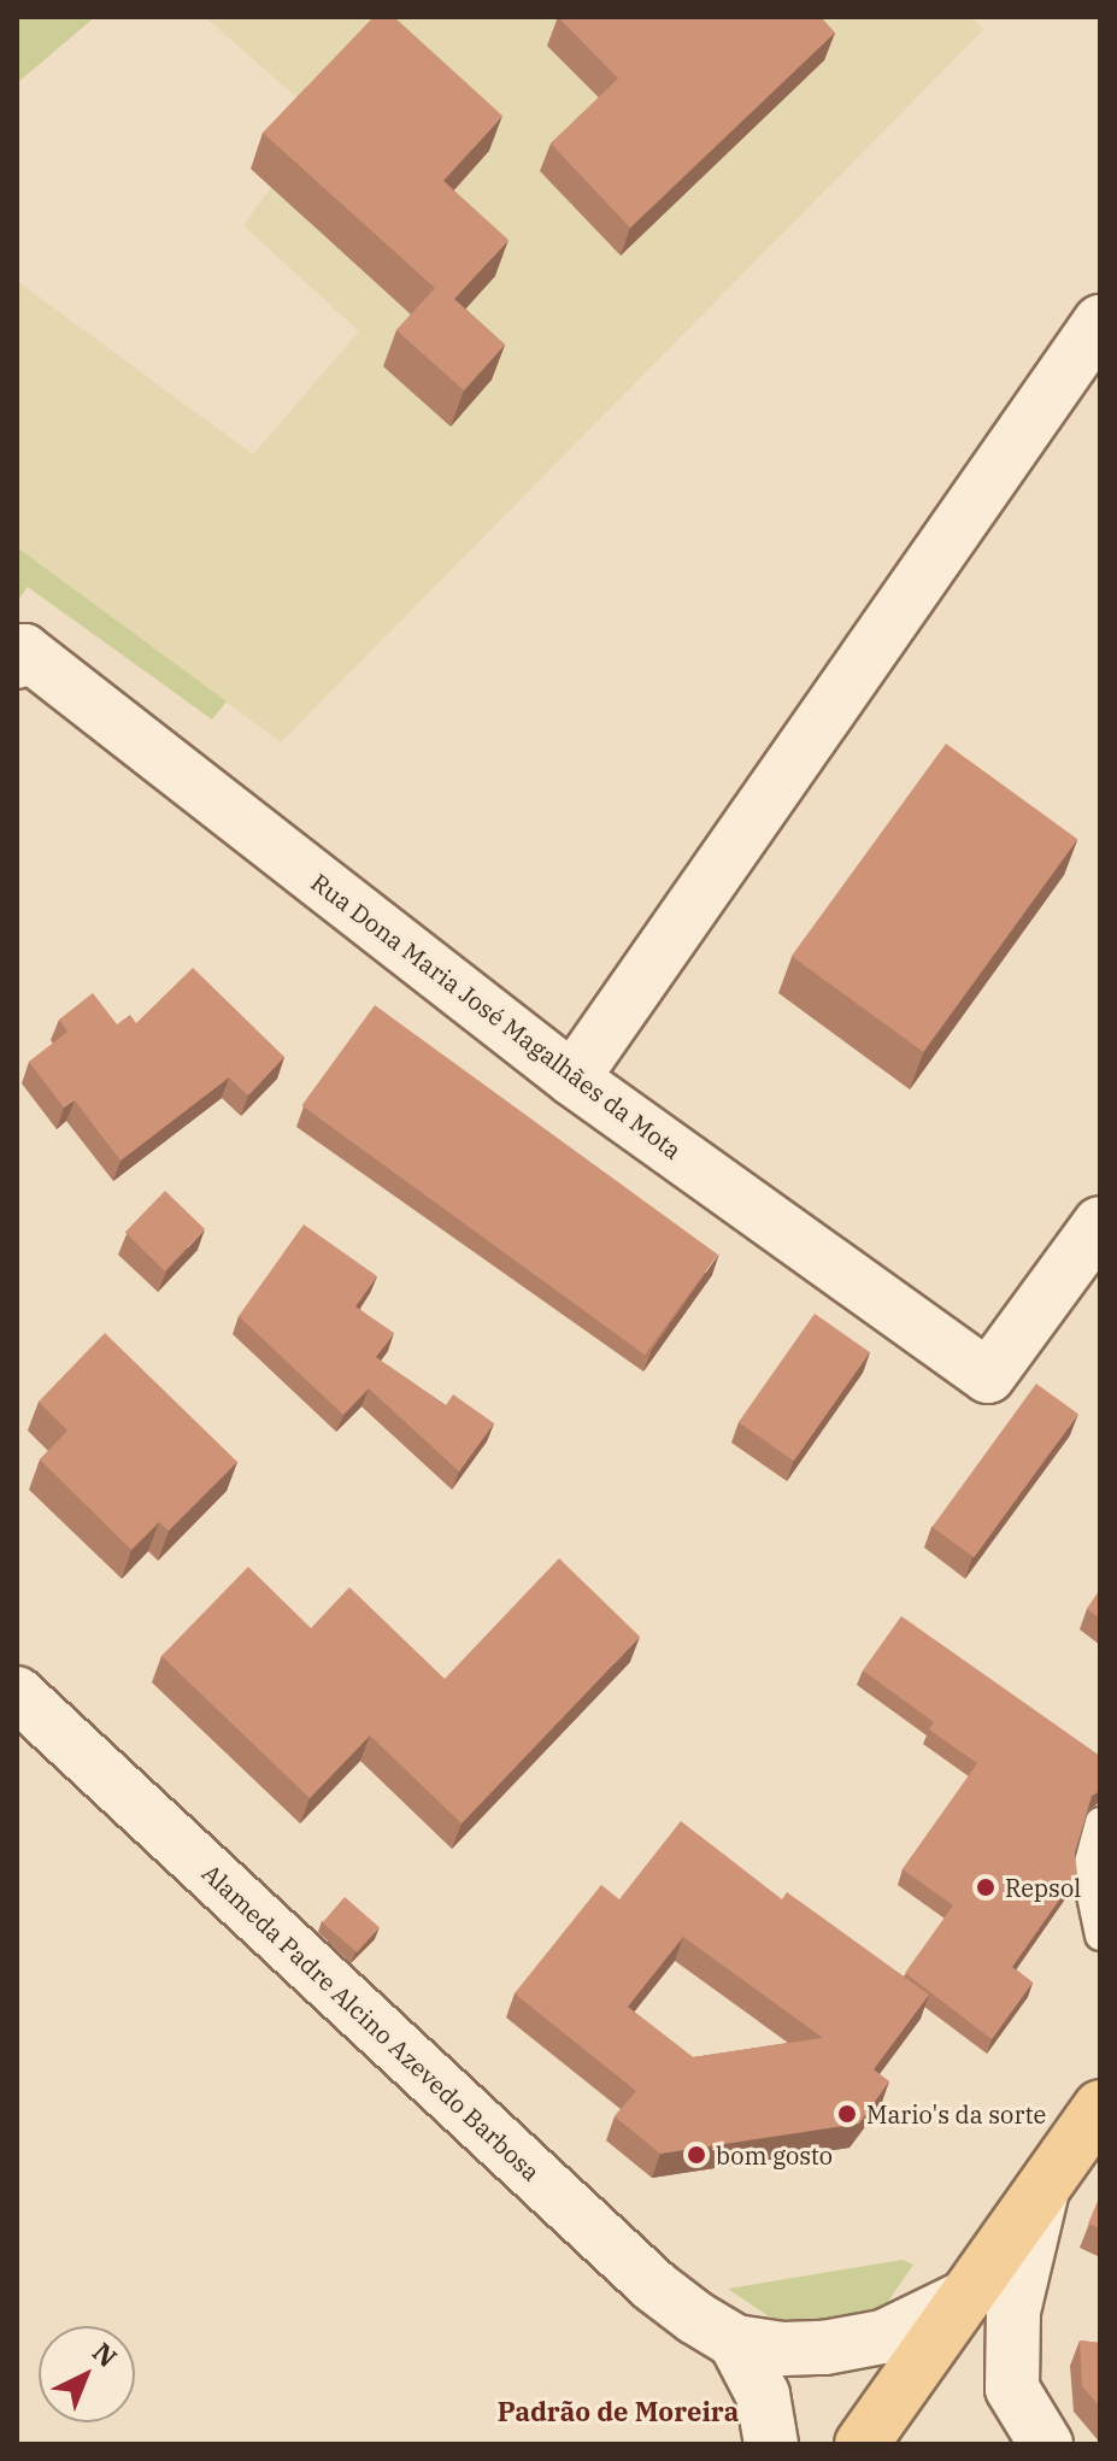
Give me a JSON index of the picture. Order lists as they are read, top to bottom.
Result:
{
  "streets": {
    "street": ["Rua Dona Maria José Magalhães da Mota", "Alameda Padre Alcino Azevedo Barbosa"]
  },
  "districts": ["Padrão de Moreira"],
  "places": ["Repsol", "Mario's da sorte", "bom gosto"],
  "north": "top right"
}
